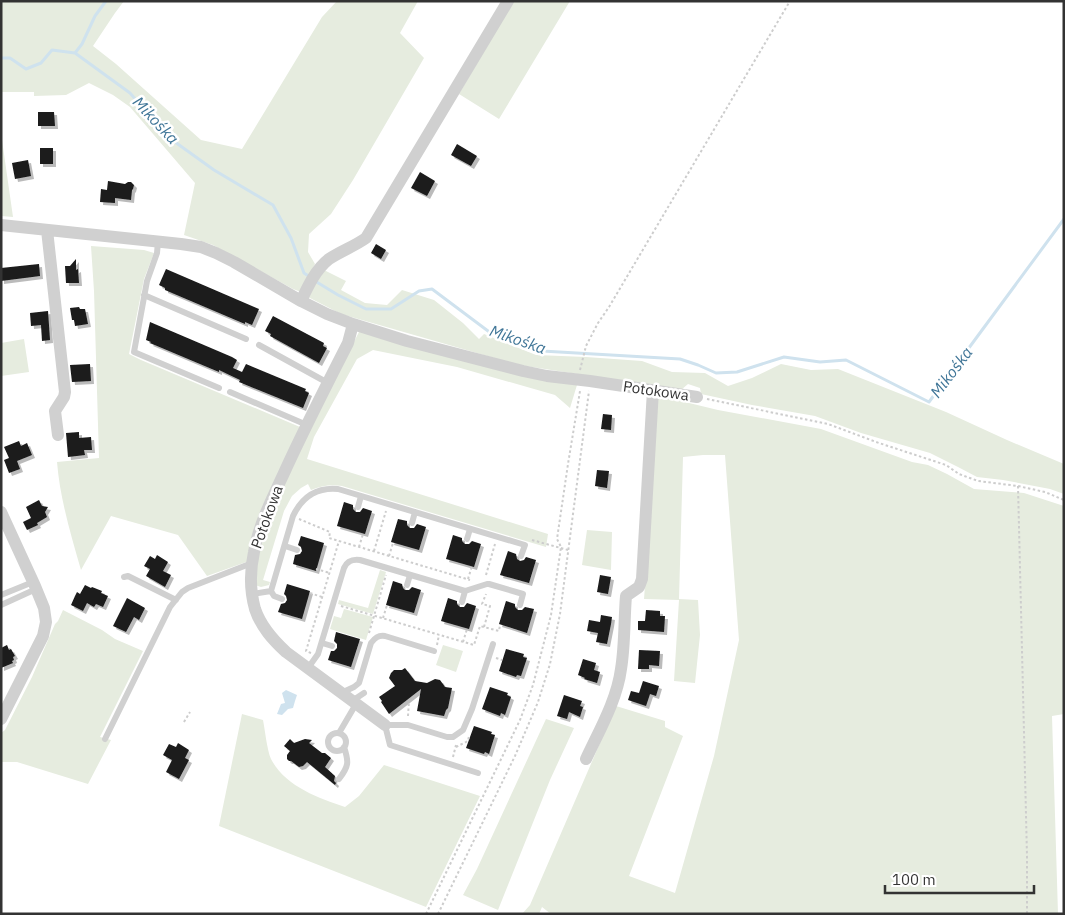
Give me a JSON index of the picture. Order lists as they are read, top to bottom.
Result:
{
  "streets": {
    "street": ["Potokowa"]
  },
  "water": ["Mikośka"],
  "scale_bar": "100 m"
}
